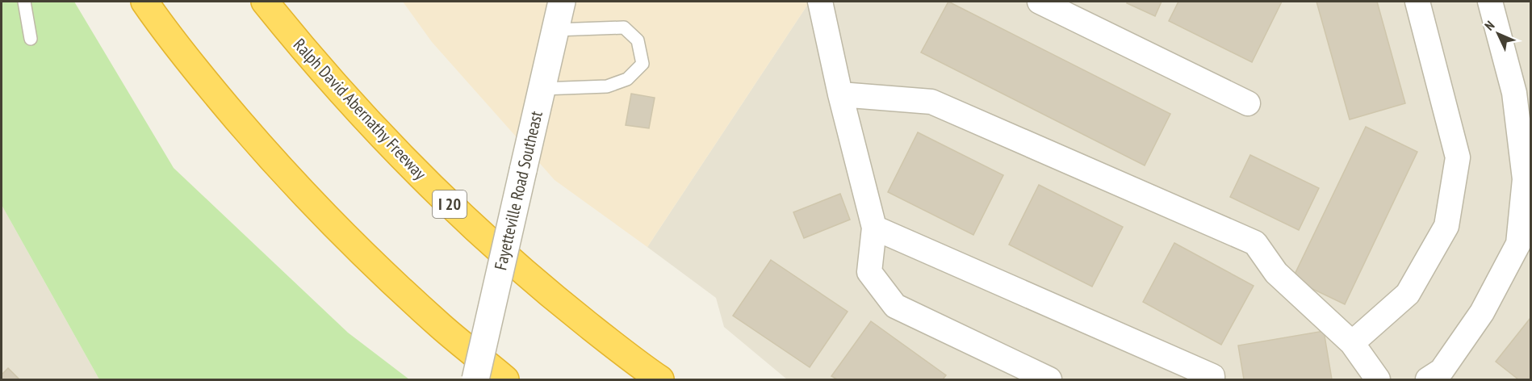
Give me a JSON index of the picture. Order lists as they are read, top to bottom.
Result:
{
  "streets": {
    "highway": ["Ralph David Abernathy Freeway", "I 20"],
    "street": ["Fayetteville Road Southeast"]
  },
  "north": "top left"
}
